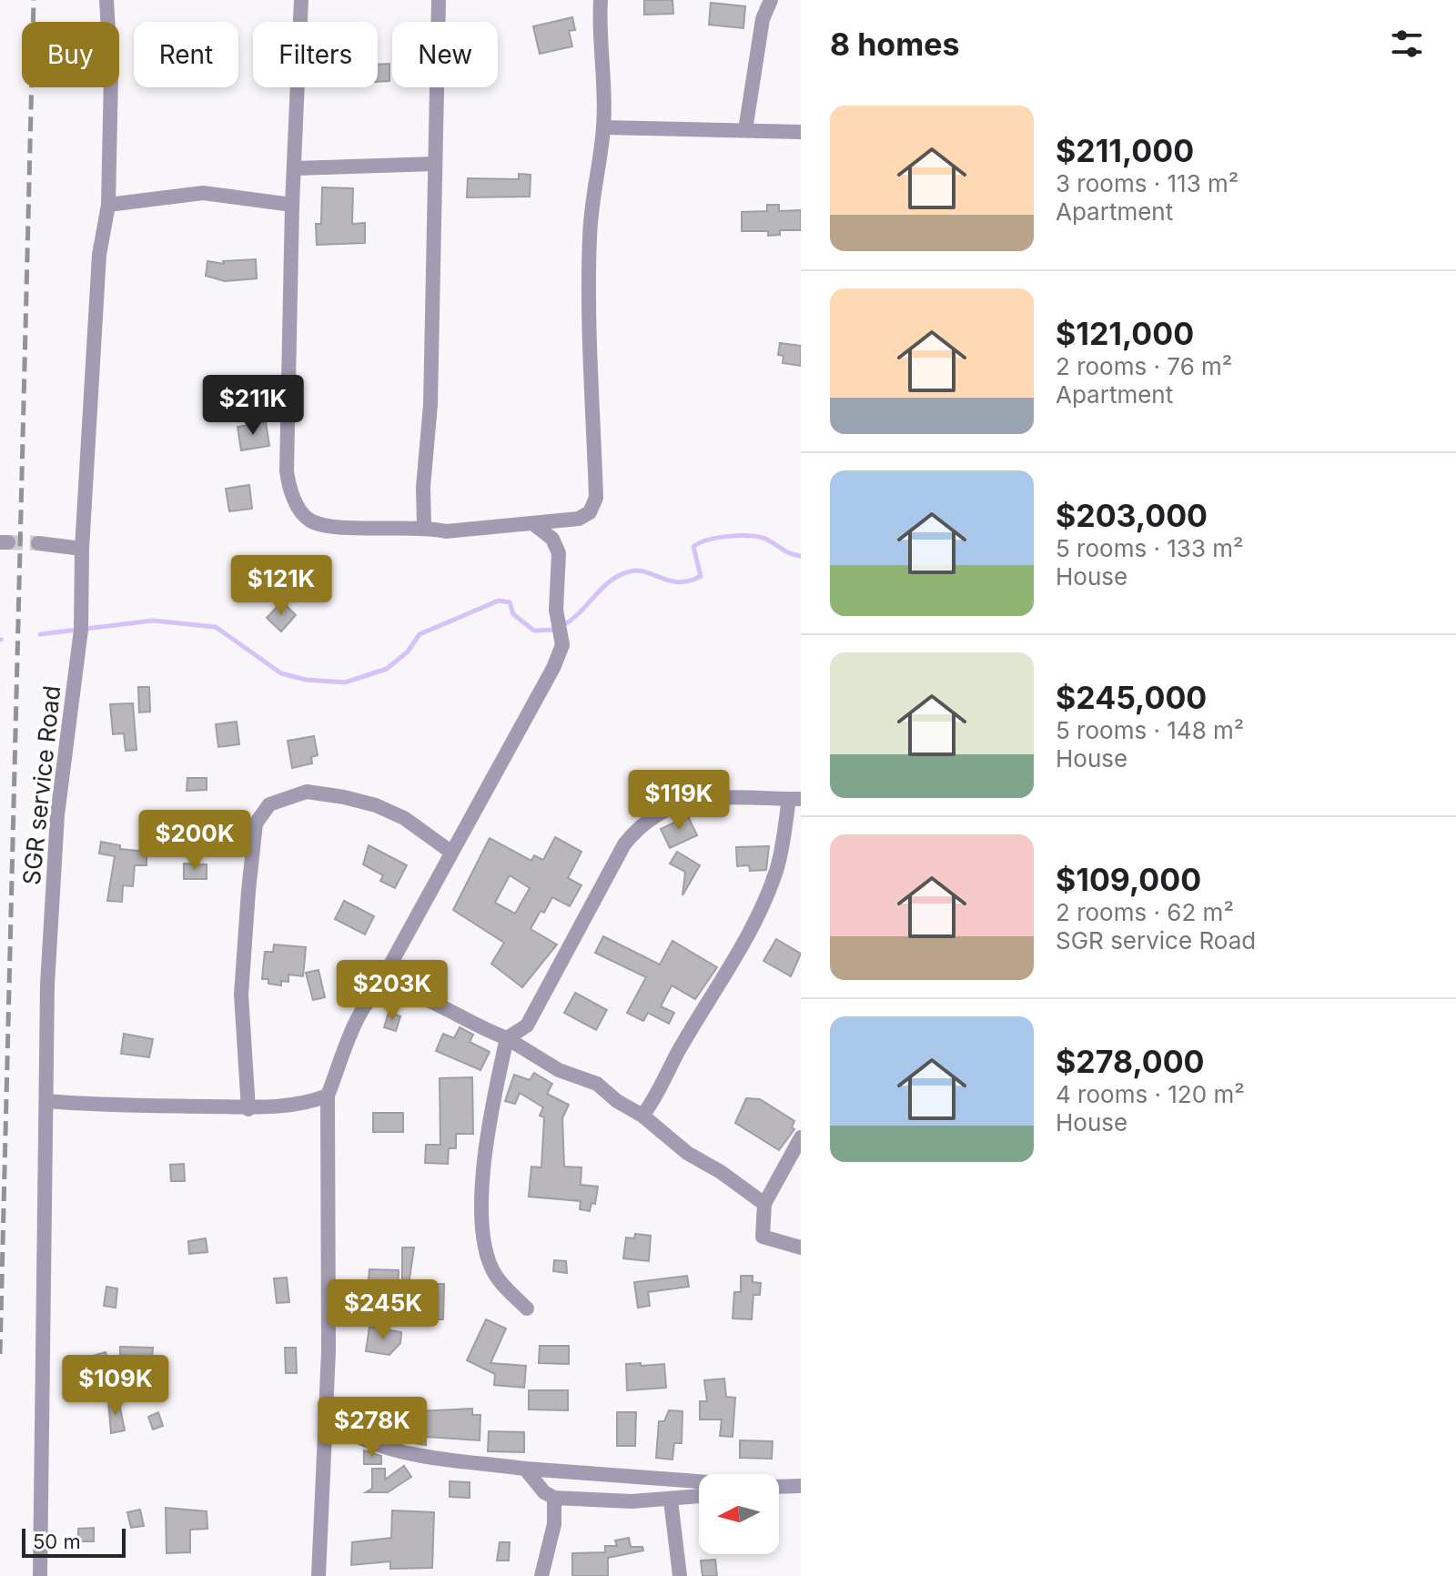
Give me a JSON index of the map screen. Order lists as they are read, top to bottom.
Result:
{
  "streets": {
    "street": ["SGR service Road"]
  },
  "scale_bar": "50 m",
  "north": "left",
  "page": {
    "heading": "8 homes",
    "chip": [
      "Buy",
      "Rent",
      "Filters",
      "New"
    ],
    "list": [
      {
        "name": "$211,000",
        "note": "3 rooms · 113 m² · Apartment"
      },
      {
        "name": "$121,000",
        "note": "2 rooms · 76 m² · Apartment"
      },
      {
        "name": "$203,000",
        "note": "5 rooms · 133 m² · House"
      },
      {
        "name": "$245,000",
        "note": "5 rooms · 148 m² · House"
      },
      {
        "name": "$109,000",
        "note": "2 rooms · 62 m² · SGR service Road"
      },
      {
        "name": "$278,000",
        "note": "4 rooms · 120 m² · House"
      }
    ],
    "price": [
      "$211K",
      "$121K",
      "$119K",
      "$200K",
      "$203K",
      "$245K",
      "$109K",
      "$278K"
    ],
    "scale": "50 m"
  }
}
